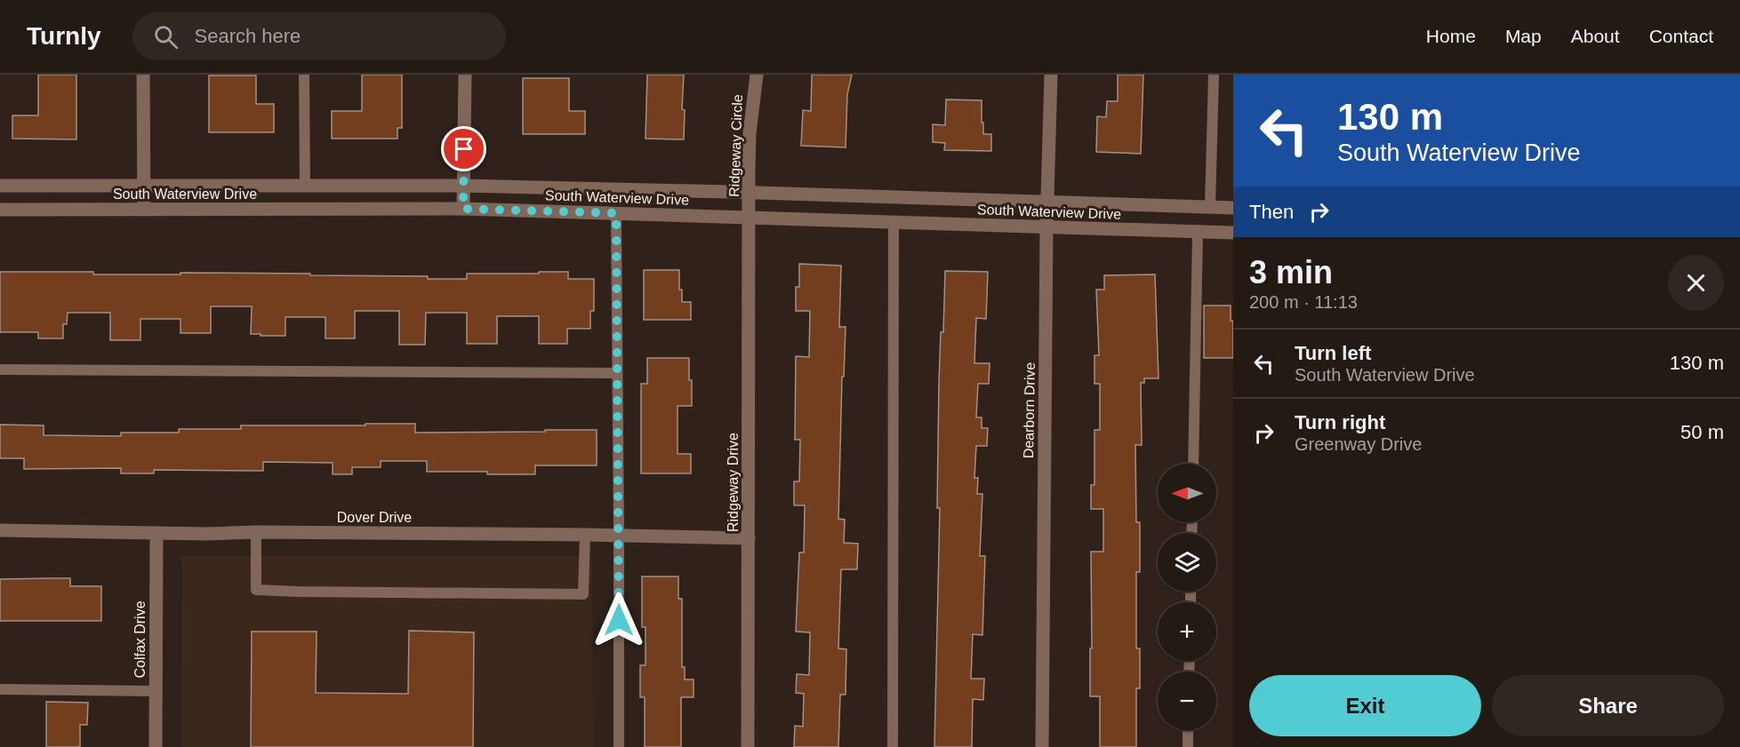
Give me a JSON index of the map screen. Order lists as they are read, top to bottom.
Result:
{
  "streets": {
    "street": [
      "Ridgeway Circle",
      "South Waterview Drive",
      "Dearborn Drive",
      "Ridgeway Drive",
      "Dover Drive",
      "Colfax Drive"
    ]
  },
  "crossings": [
    ["Ridgeway Circle", "South Waterview Drive"],
    ["Ridgeway Circle", "Ridgeway Drive"],
    ["South Waterview Drive", "Dearborn Drive"],
    ["South Waterview Drive", "Ridgeway Drive"],
    ["Ridgeway Drive", "Dover Drive"],
    ["Dover Drive", "Colfax Drive"]
  ],
  "north": "left",
  "page": {
    "header": "Turnly",
    "search": "Search here",
    "nav": [
      "Home",
      "Map",
      "About",
      "Contact"
    ],
    "turn": ["130 m", "South Waterview Drive"],
    "then": "Then",
    "heading": ["3 min", "200 m · 11:13"],
    "list": [
      {
        "name": "Turn left",
        "note": "South Waterview Drive",
        "value": "130 m"
      },
      {
        "name": "Turn right",
        "note": "Greenway Drive",
        "value": "50 m"
      }
    ],
    "map_buttons": ["+", "−"],
    "buttons": ["Exit", "Share"]
  }
}
